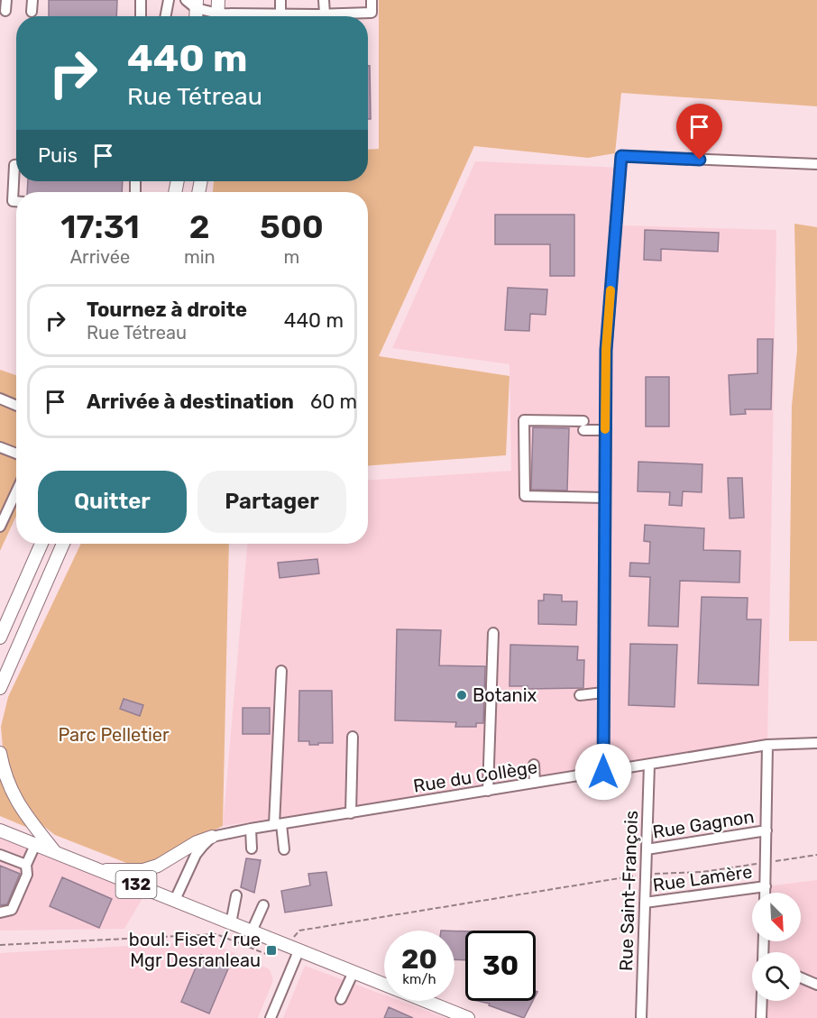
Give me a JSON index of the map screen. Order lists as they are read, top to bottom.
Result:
{
  "streets": {
    "main road": ["132"],
    "street": [
      "Rue du Collège",
      "Rue Gagnon",
      "Rue Lamère",
      "Rue Saint-François"
    ]
  },
  "crossings": [
    ["Rue du Collège", "Rue Saint-François"],
    ["Rue Gagnon", "Rue Saint-François"],
    ["Rue Lamère", "Rue Saint-François"]
  ],
  "parks": ["Parc Pelletier"],
  "places": {
    "other": ["Botanix"],
    "transit": ["boul. Fiset / rue Mgr Desranleau"]
  },
  "north": "bottom right",
  "page": {
    "turn": ["440 m", "Rue Tétreau"],
    "then": "Puis",
    "eta": [
      "17:31",
      "Arrivée",
      "2",
      "min",
      "500",
      "m"
    ],
    "list": [
      {
        "name": "Tournez à droite",
        "note": "Rue Tétreau",
        "value": "440 m"
      },
      {
        "name": "Arrivée à destination",
        "value": "60 m"
      }
    ],
    "buttons": ["Quitter", "Partager"],
    "speed": "20 km/h",
    "limit": "30"
  }
}
